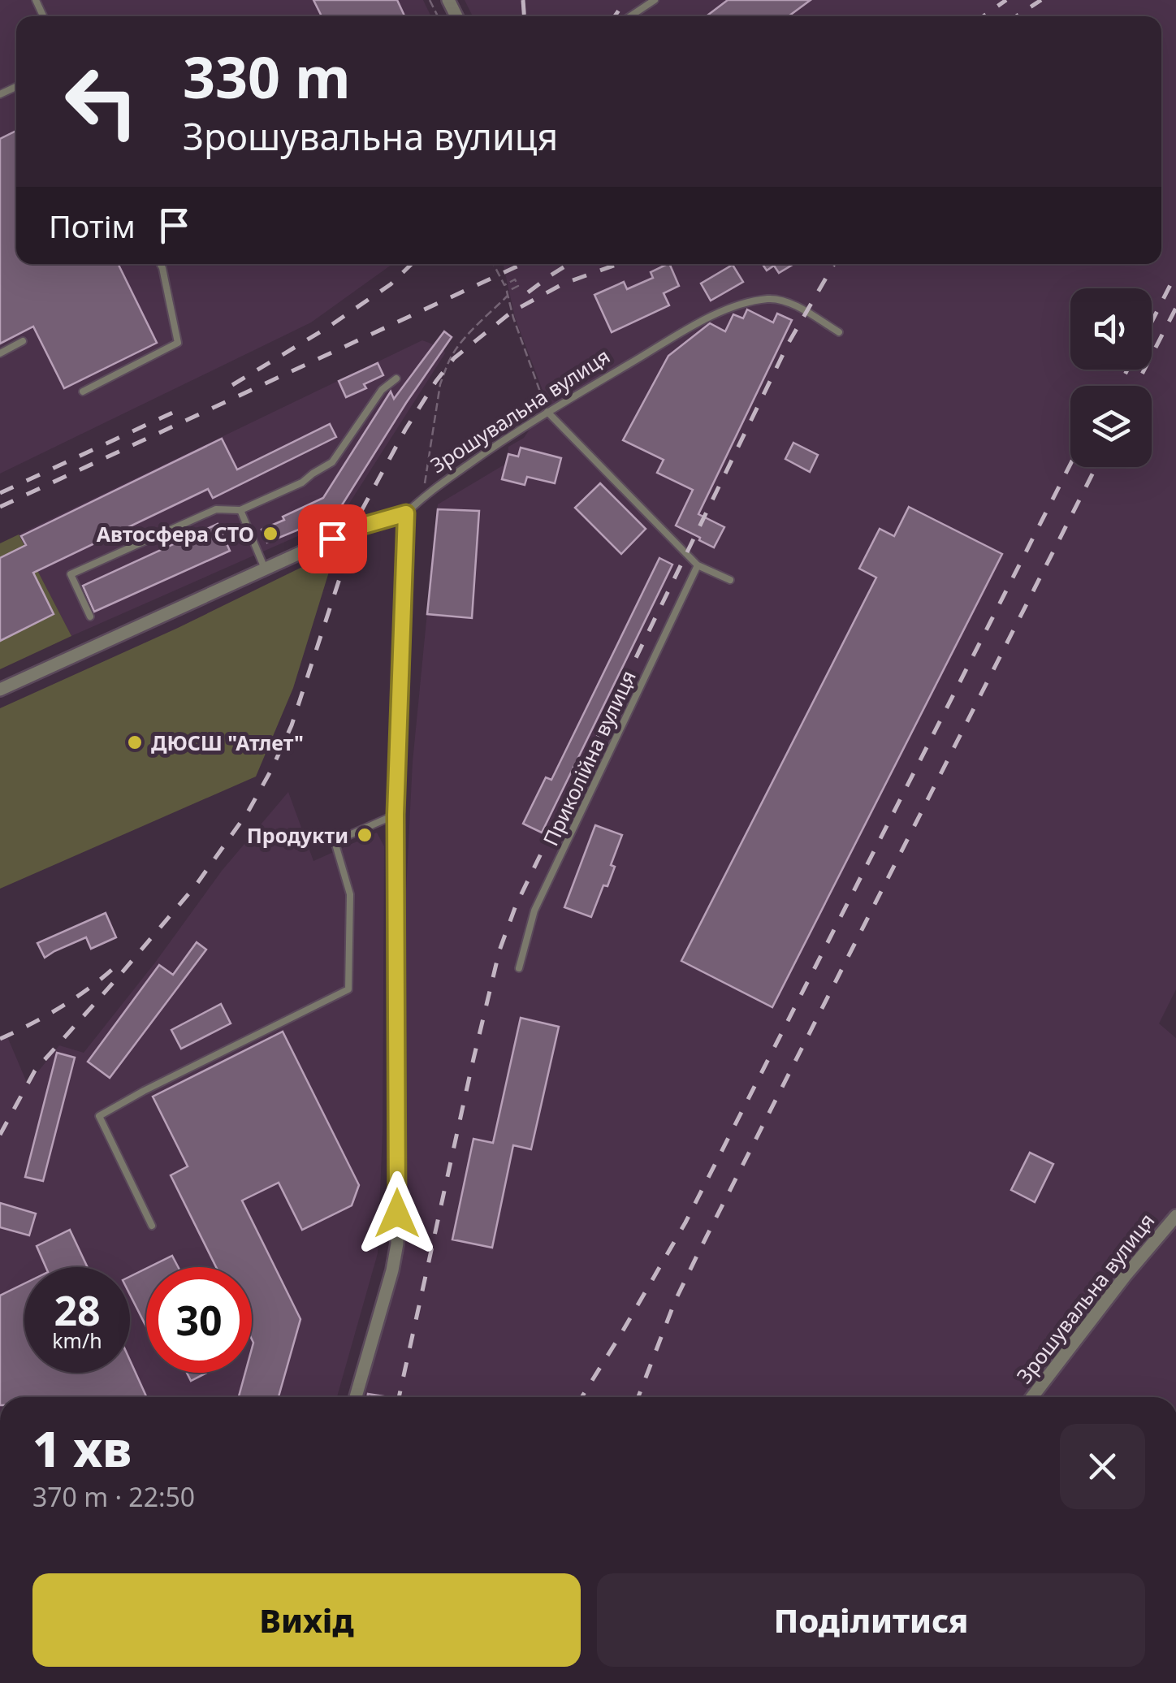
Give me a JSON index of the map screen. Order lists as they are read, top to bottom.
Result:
{
  "streets": {
    "street": ["Зрошувальна вулиця"],
    "lane": ["Приколійна вулиця"]
  },
  "places": ["Автосфера СТО", "ДЮСШ \"Атлет\"", "Продукти"],
  "page": {
    "turn": ["330 m", "Зрошувальна вулиця"],
    "then": "Потім",
    "speed": "28 km/h",
    "limit": "30",
    "heading": ["1 хв", "370 m · 22:50"],
    "buttons": ["Вихід", "Поділитися"]
  }
}
